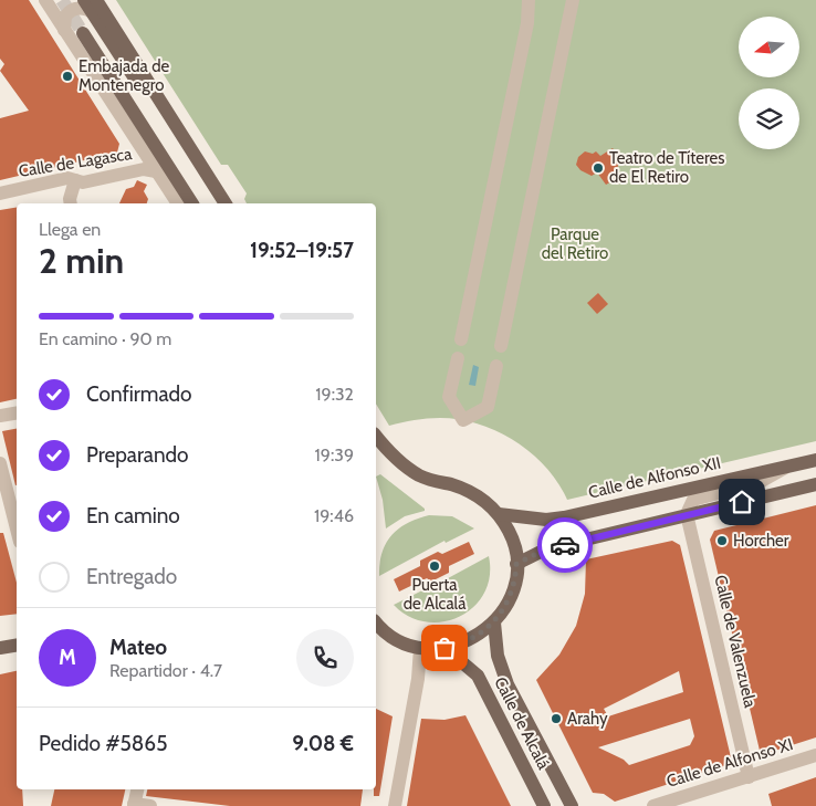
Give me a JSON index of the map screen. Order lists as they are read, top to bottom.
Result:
{
  "streets": {
    "main road": ["Calle de Alfonso XII", "Calle de Alcalá"],
    "street": ["Calle de Lagasca", "Calle de Valenzuela", "Calle de Alfonso XI"]
  },
  "crossings": [
    ["Calle de Valenzuela", "Calle de Alfonso XI"]
  ],
  "parks": ["Parque del Retiro"],
  "places": [
    "Embajada de Montenegro",
    "Teatro de Títeres de El Retiro",
    "Horcher",
    "Puerta de Alcalá",
    "Arahy"
  ],
  "north": "left",
  "page": {
    "heading": ["2 min", "Llega en", "19:52–19:57"],
    "panel": [
      "Mateo",
      "Repartidor · 4.7",
      "Pedido #5865",
      "9.08 €"
    ],
    "bar": "En camino · 90 m",
    "list": [
      ["Confirmado", "19:32"],
      ["Preparando", "19:39"],
      ["En camino", "19:46"],
      "Entregado"
    ],
    "round": "M"
  }
}
